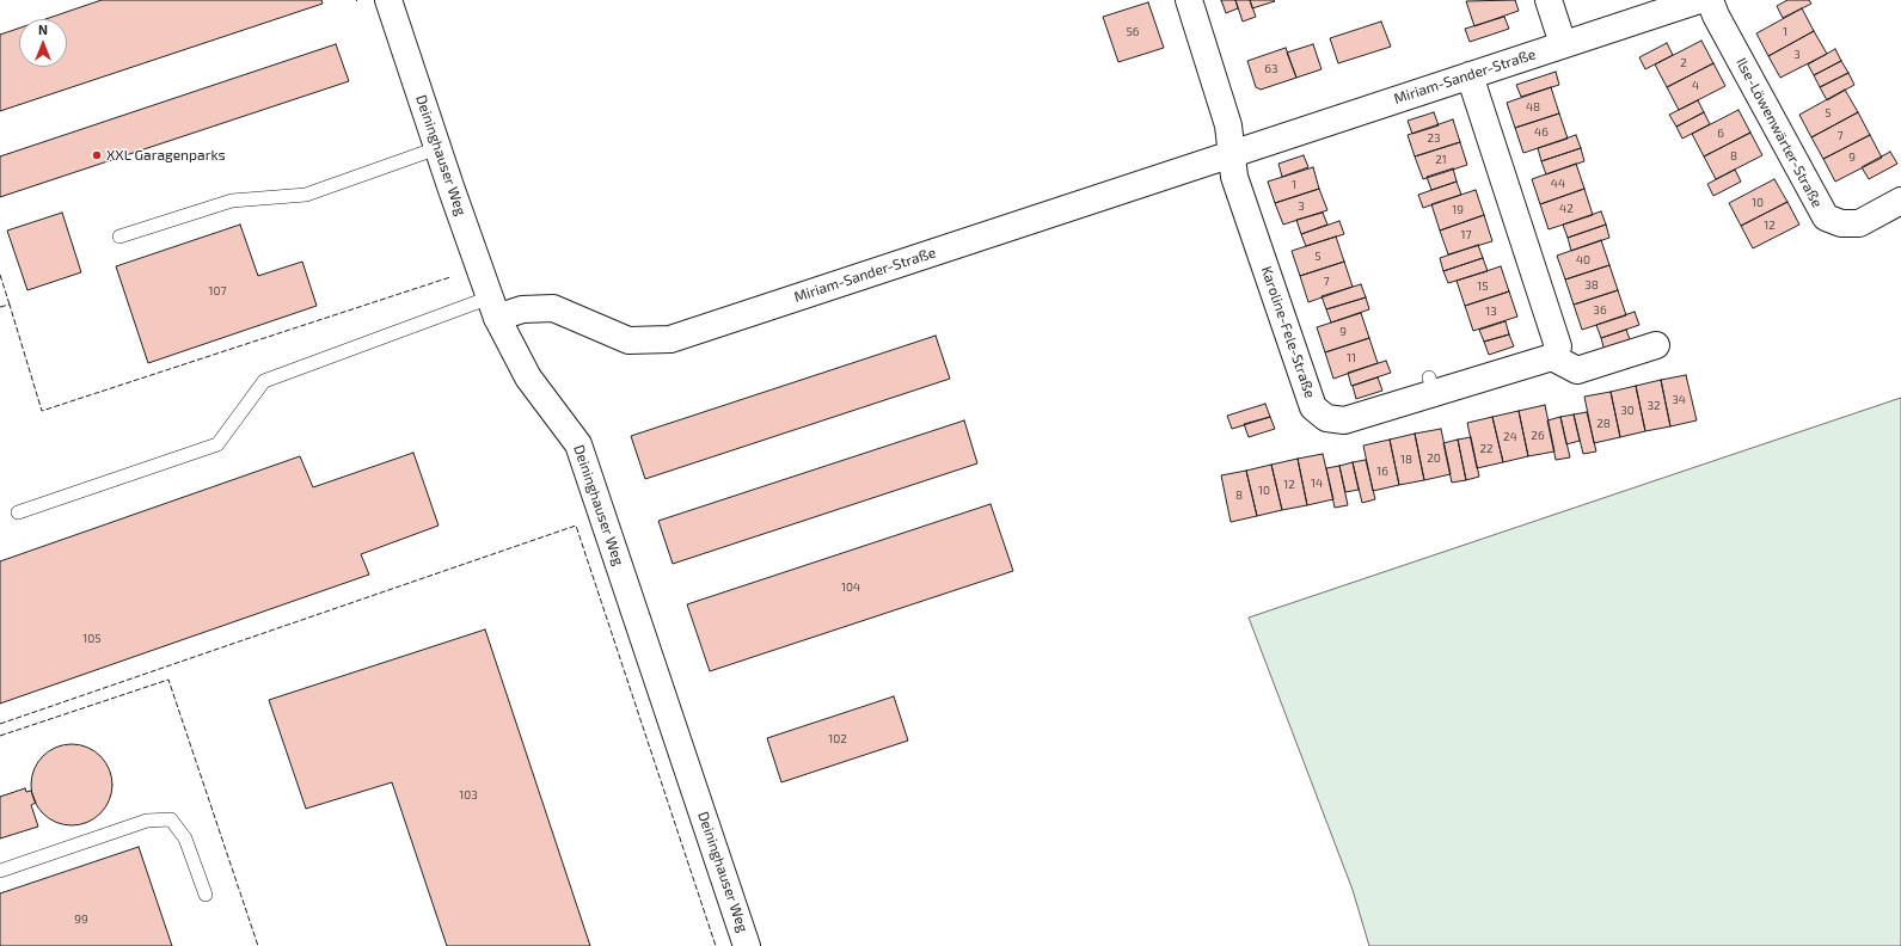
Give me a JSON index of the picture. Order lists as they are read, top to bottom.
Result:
{
  "streets": {
    "street": [
      "Miriam-Sander-Straße",
      "Ilse-Löwenwärter-Straße",
      "Deininghauser Weg",
      "Karoline-Fele-Straße"
    ]
  },
  "crossings": [
    ["Miriam-Sander-Straße", "Deininghauser Weg"],
    ["Miriam-Sander-Straße", "Karoline-Fele-Straße"]
  ],
  "places": ["XXL Garagenparks"],
  "house_numbers": [
    "56",
    "1",
    "3",
    "2",
    "63",
    "4",
    "48",
    "5",
    "46",
    "6",
    "7",
    "23",
    "8",
    "9",
    "21",
    "44",
    "1",
    "10",
    "3",
    "42",
    "19",
    "12",
    "17",
    "5",
    "40",
    "7",
    "38",
    "15",
    "107",
    "36",
    "13",
    "9",
    "11",
    "34",
    "32",
    "30",
    "28",
    "26",
    "24",
    "22",
    "20",
    "18",
    "16",
    "14",
    "12",
    "10",
    "8",
    "104",
    "105",
    "102",
    "103",
    "99"
  ],
  "north": "top"
}
